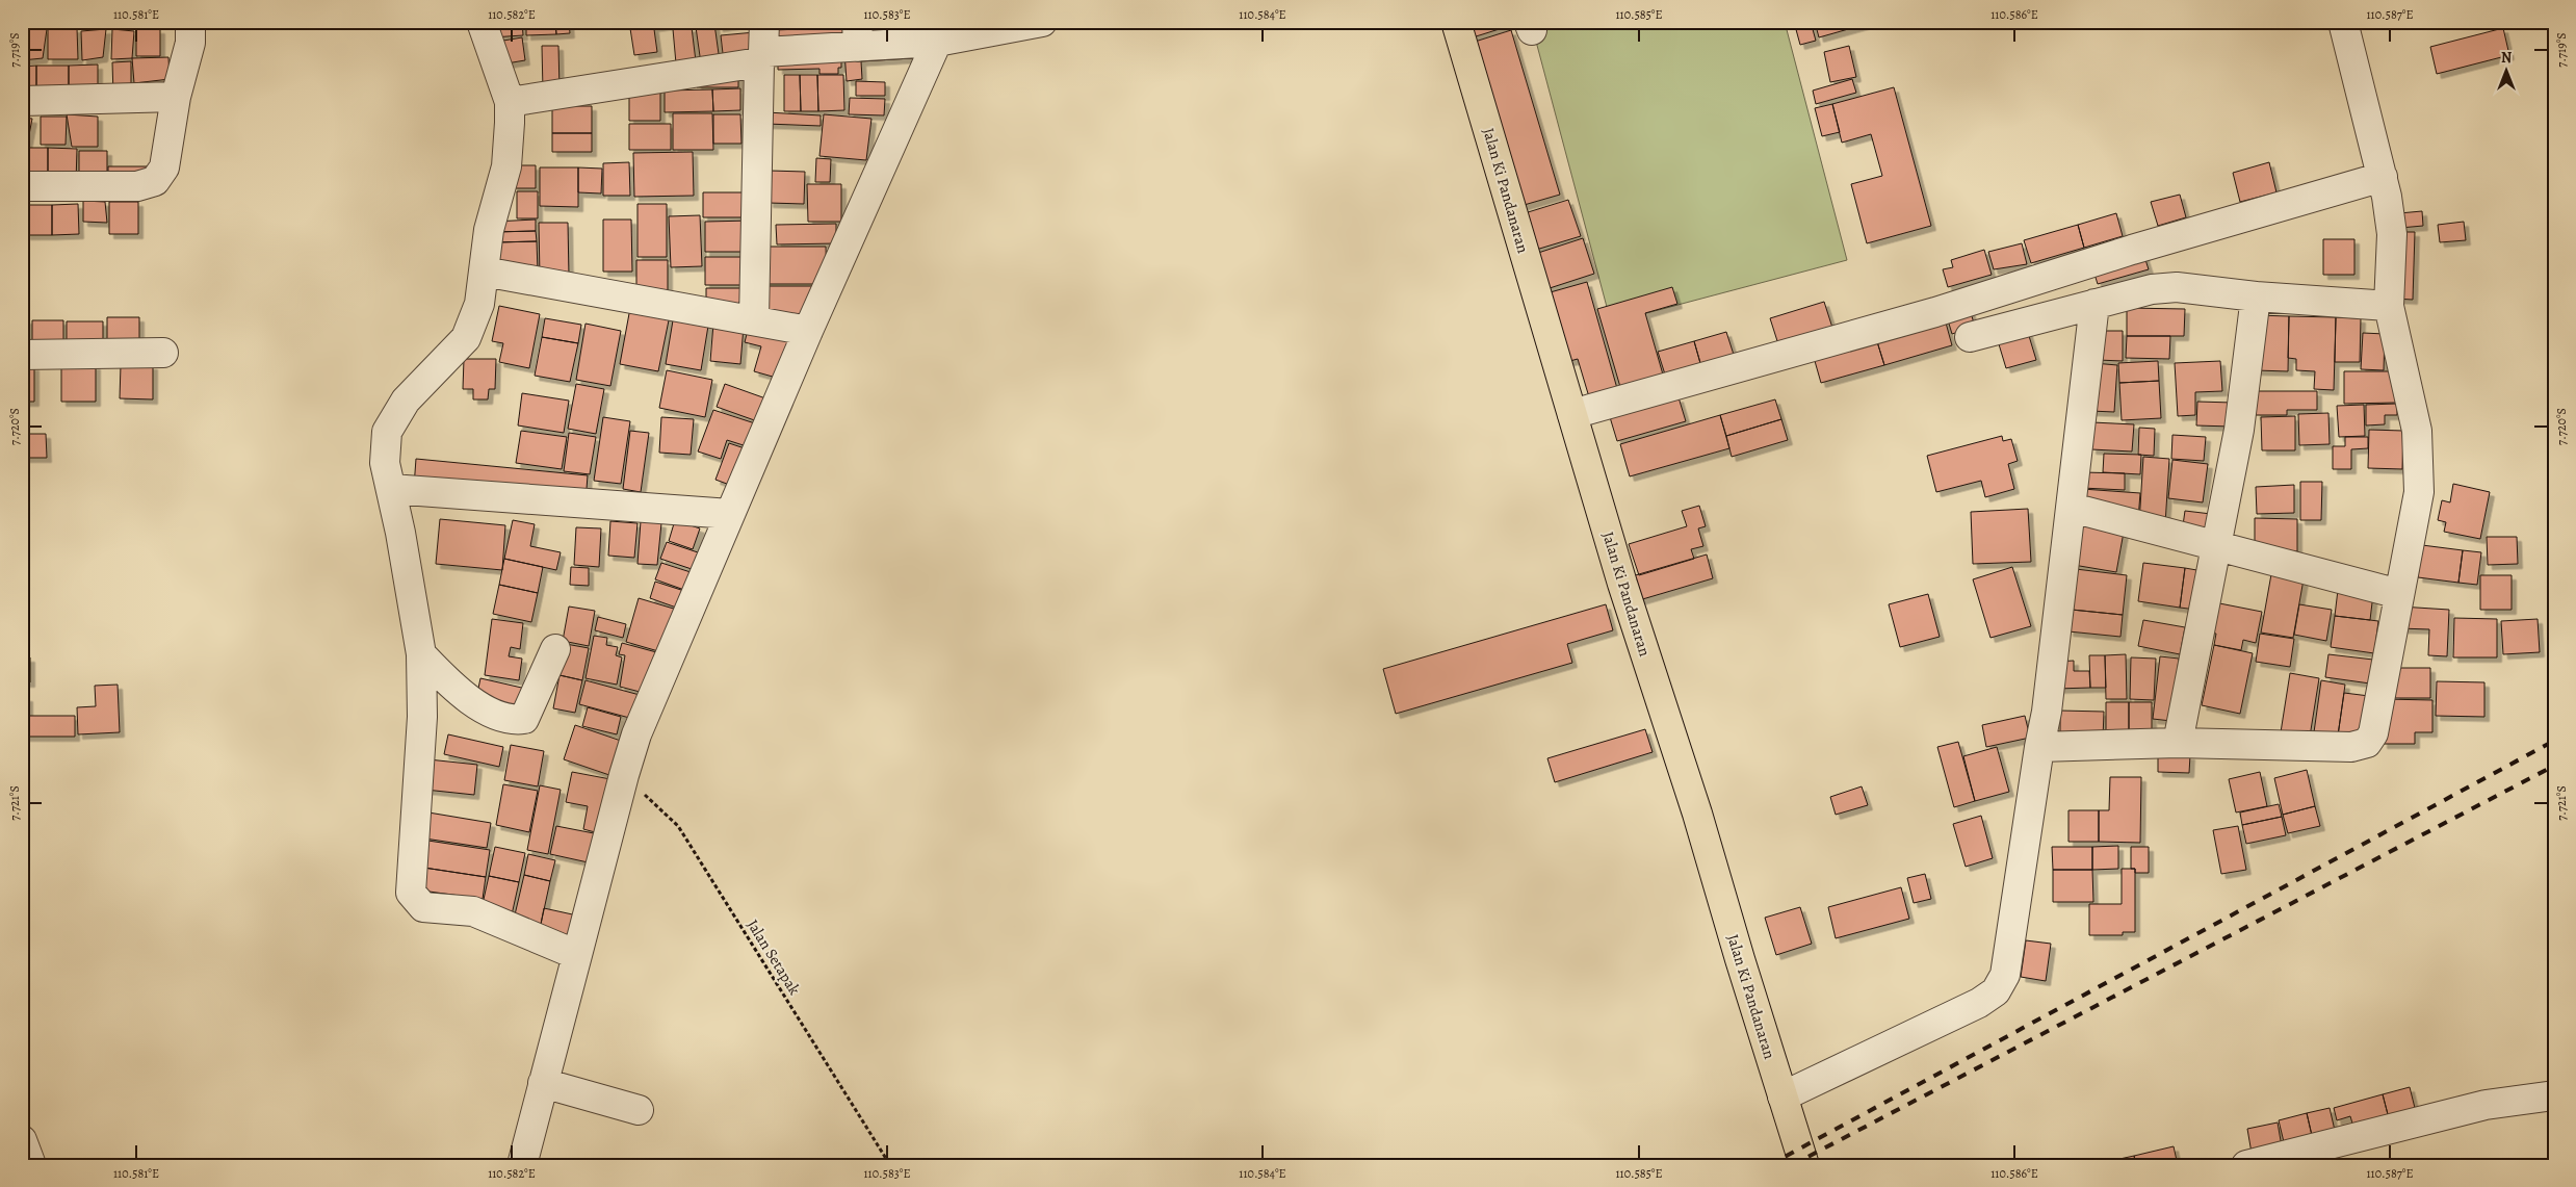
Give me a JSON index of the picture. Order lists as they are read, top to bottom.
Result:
{
  "streets": {
    "main road": ["Jalan Ki Pandanaran"],
    "path": ["Jalan Setapak"]
  },
  "north": "top",
  "coordinates": [
    "110.581°E",
    "110.582°E",
    "110.583°E",
    "110.584°E",
    "110.585°E",
    "110.586°E",
    "110.587°E",
    "7.719°S",
    "7.720°S",
    "7.721°S"
  ]
}
